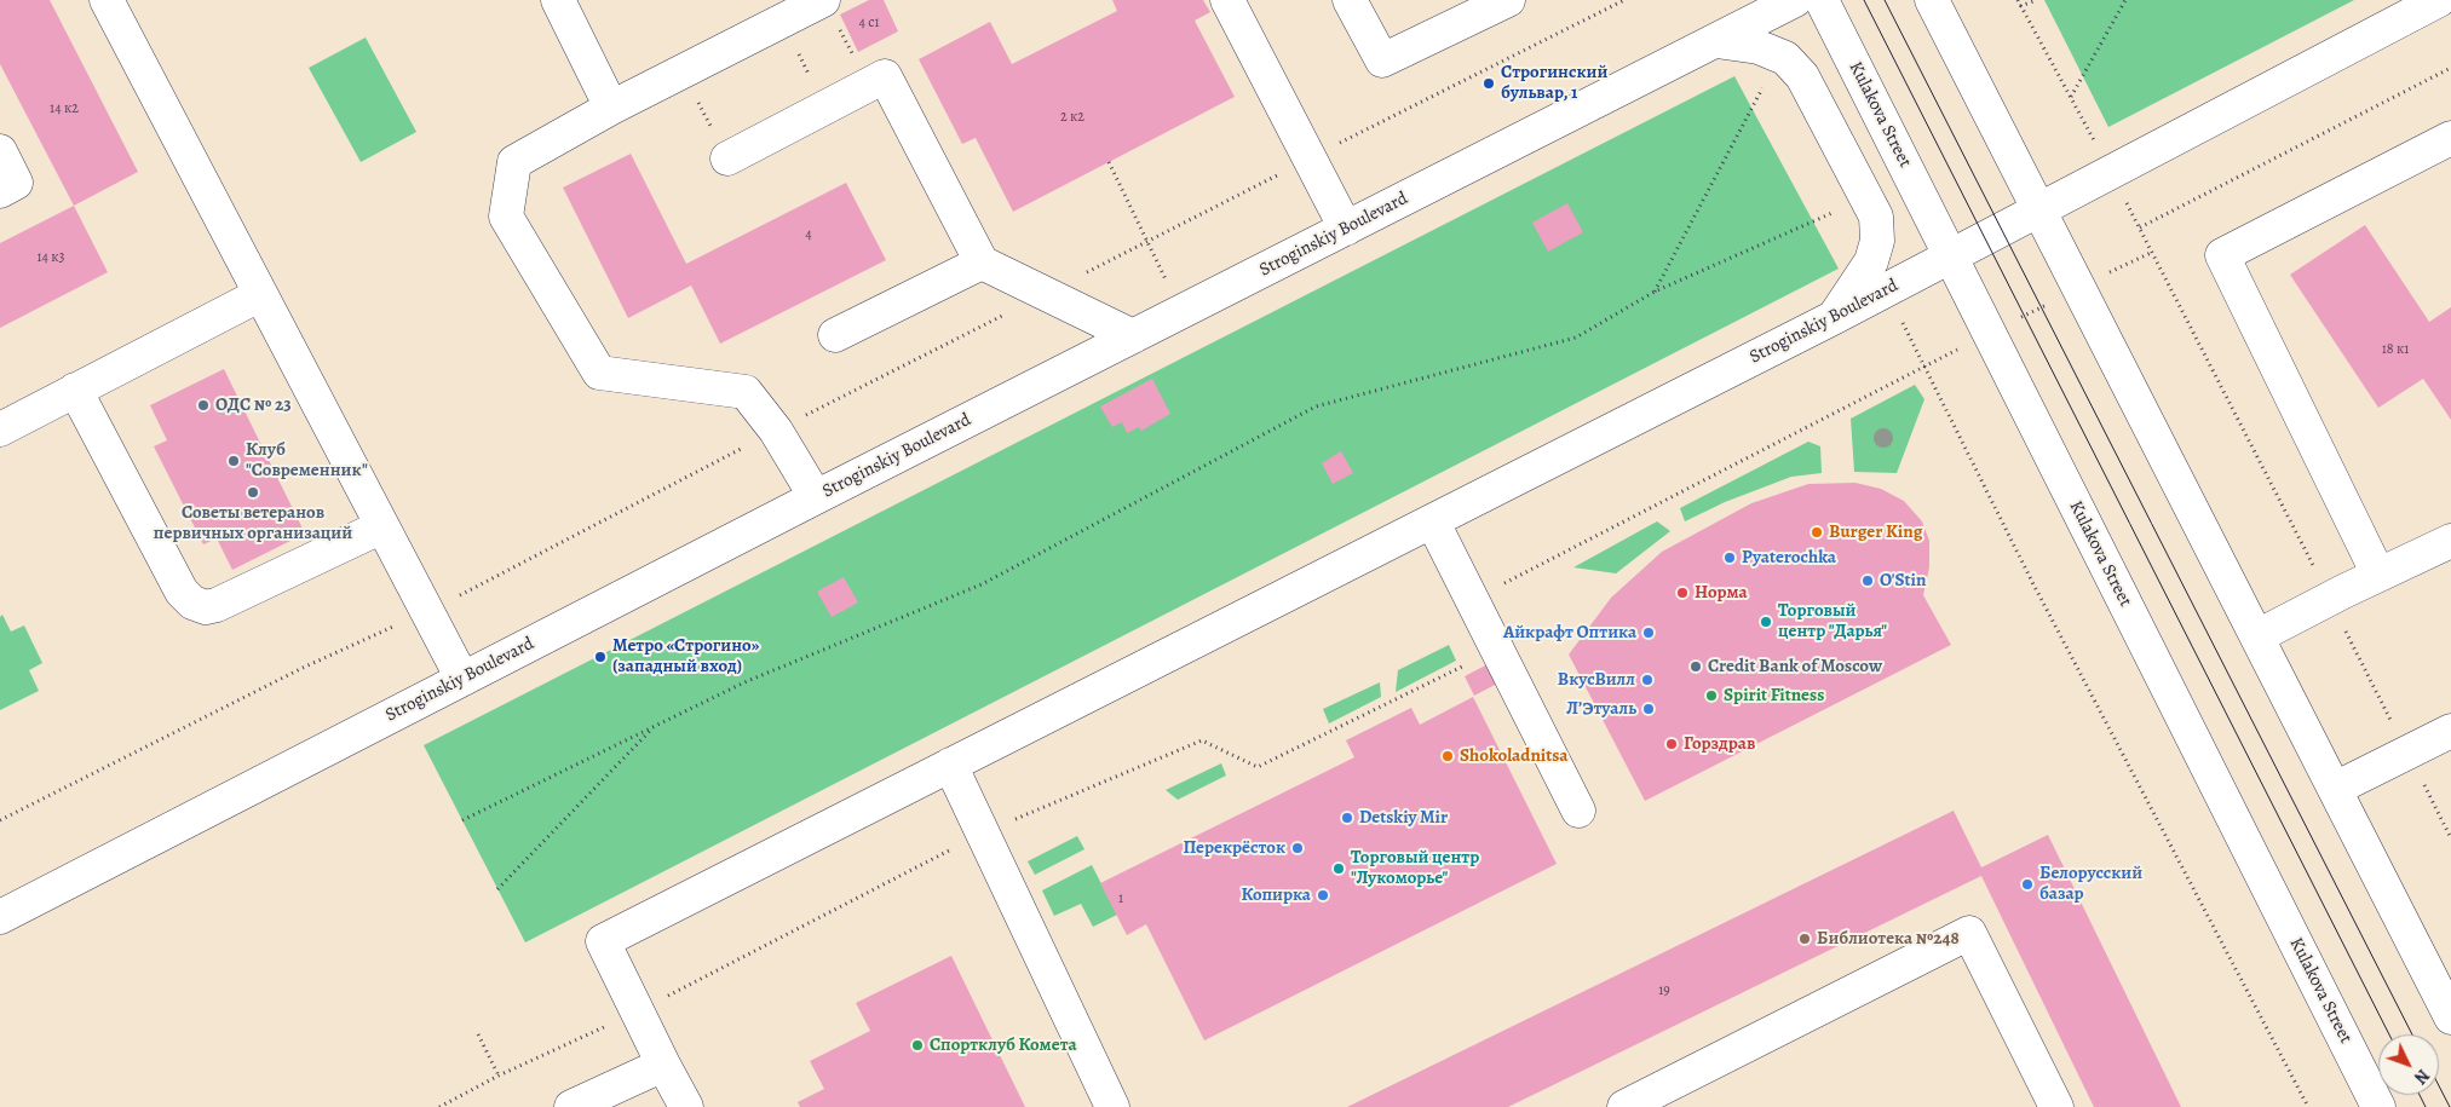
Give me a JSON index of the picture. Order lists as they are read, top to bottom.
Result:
{
  "streets": {
    "street": ["Kulakova Street", "Stroginskiy Boulevard"]
  },
  "crossings": [
    ["Kulakova Street", "Stroginskiy Boulevard"]
  ],
  "places": [
    "Строгинский бульвар, 1",
    "ОДС № 23",
    "Клуб \"Современник\"",
    "Советы ветеранов первичных организаций",
    "Burger King",
    "Pyaterochka",
    "O'Stin",
    "Норма",
    "Торговый центр \"Дарья\"",
    "Айкрафт Оптика",
    "Метро «Строгино» (западный вход)",
    "Credit Bank of Moscow",
    "ВкусВилл",
    "Spirit Fitness",
    "Л’Этуаль",
    "Горздрав",
    "Shokoladnitsa",
    "Detskiy Mir",
    "Перекрёсток",
    "Торговый центр \"Лукоморье\"",
    "Белорусский базар",
    "Копирка",
    "Библиотека №248",
    "Спортклуб Комета"
  ],
  "house_numbers": [
    "4 с1",
    "14 к2",
    "2 к2",
    "4",
    "14 к3",
    "18 к1",
    "1",
    "19"
  ],
  "north": "bottom right"
}
